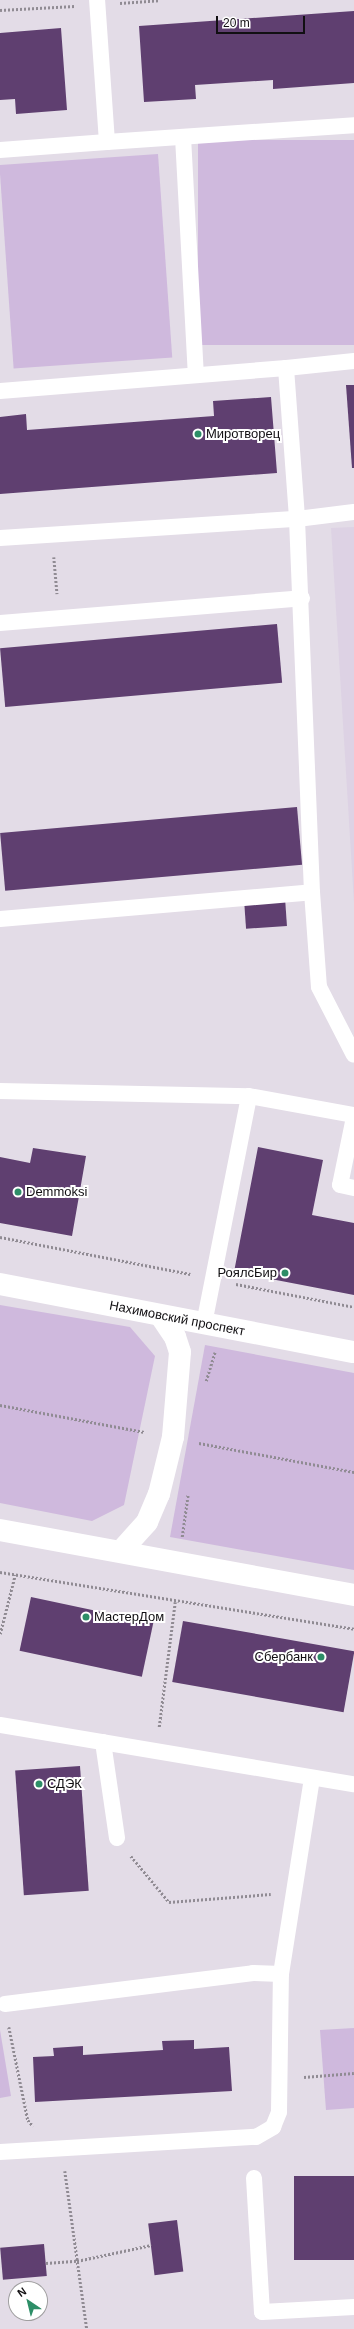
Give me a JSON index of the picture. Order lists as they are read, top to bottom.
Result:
{
  "streets": {
    "main road": ["Нахимовский проспект"]
  },
  "places": [
    "Миротворец",
    "Demmoksi",
    "РоялсБир",
    "МастерДом",
    "Сбербанк",
    "СДЭК"
  ],
  "scale_bar": "20 m",
  "north": "top left"
}
